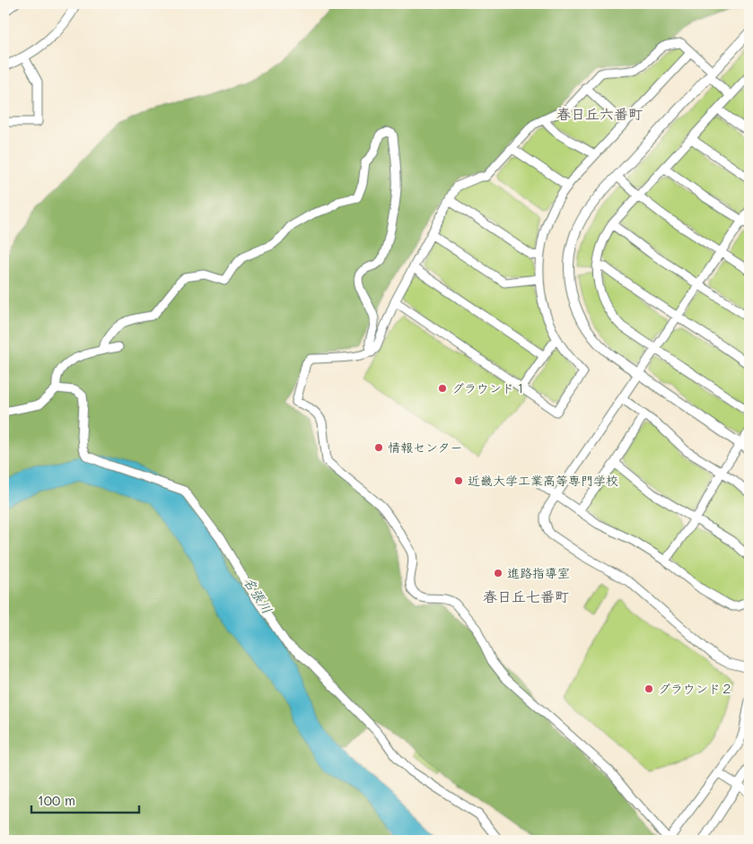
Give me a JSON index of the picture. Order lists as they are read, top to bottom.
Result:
{
  "districts": ["春日丘六番町", "春日丘七番町"],
  "water": ["名張川"],
  "places": [
    "グラウンド１",
    "情報センター",
    "近畿大学工業高等専門学校",
    "進路指導室",
    "グラウンド２"
  ],
  "scale_bar": "100 m"
}
